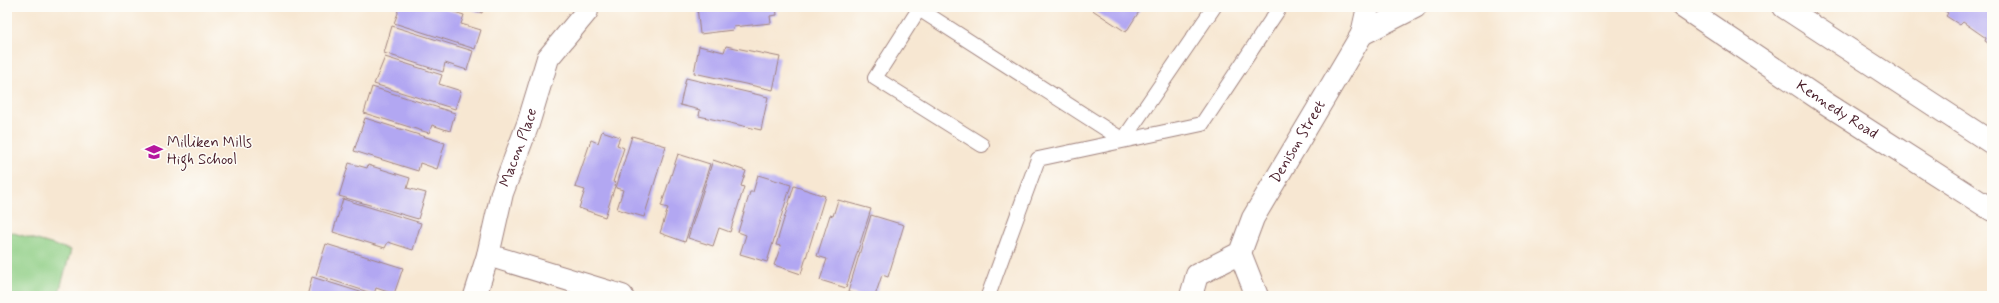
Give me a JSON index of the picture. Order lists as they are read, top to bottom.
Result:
{
  "streets": {
    "main road": ["Kennedy Road", "Denison Street", "Macon Place"]
  },
  "places": {
    "school or university": ["Milliken Mills High School"]
  }
}
